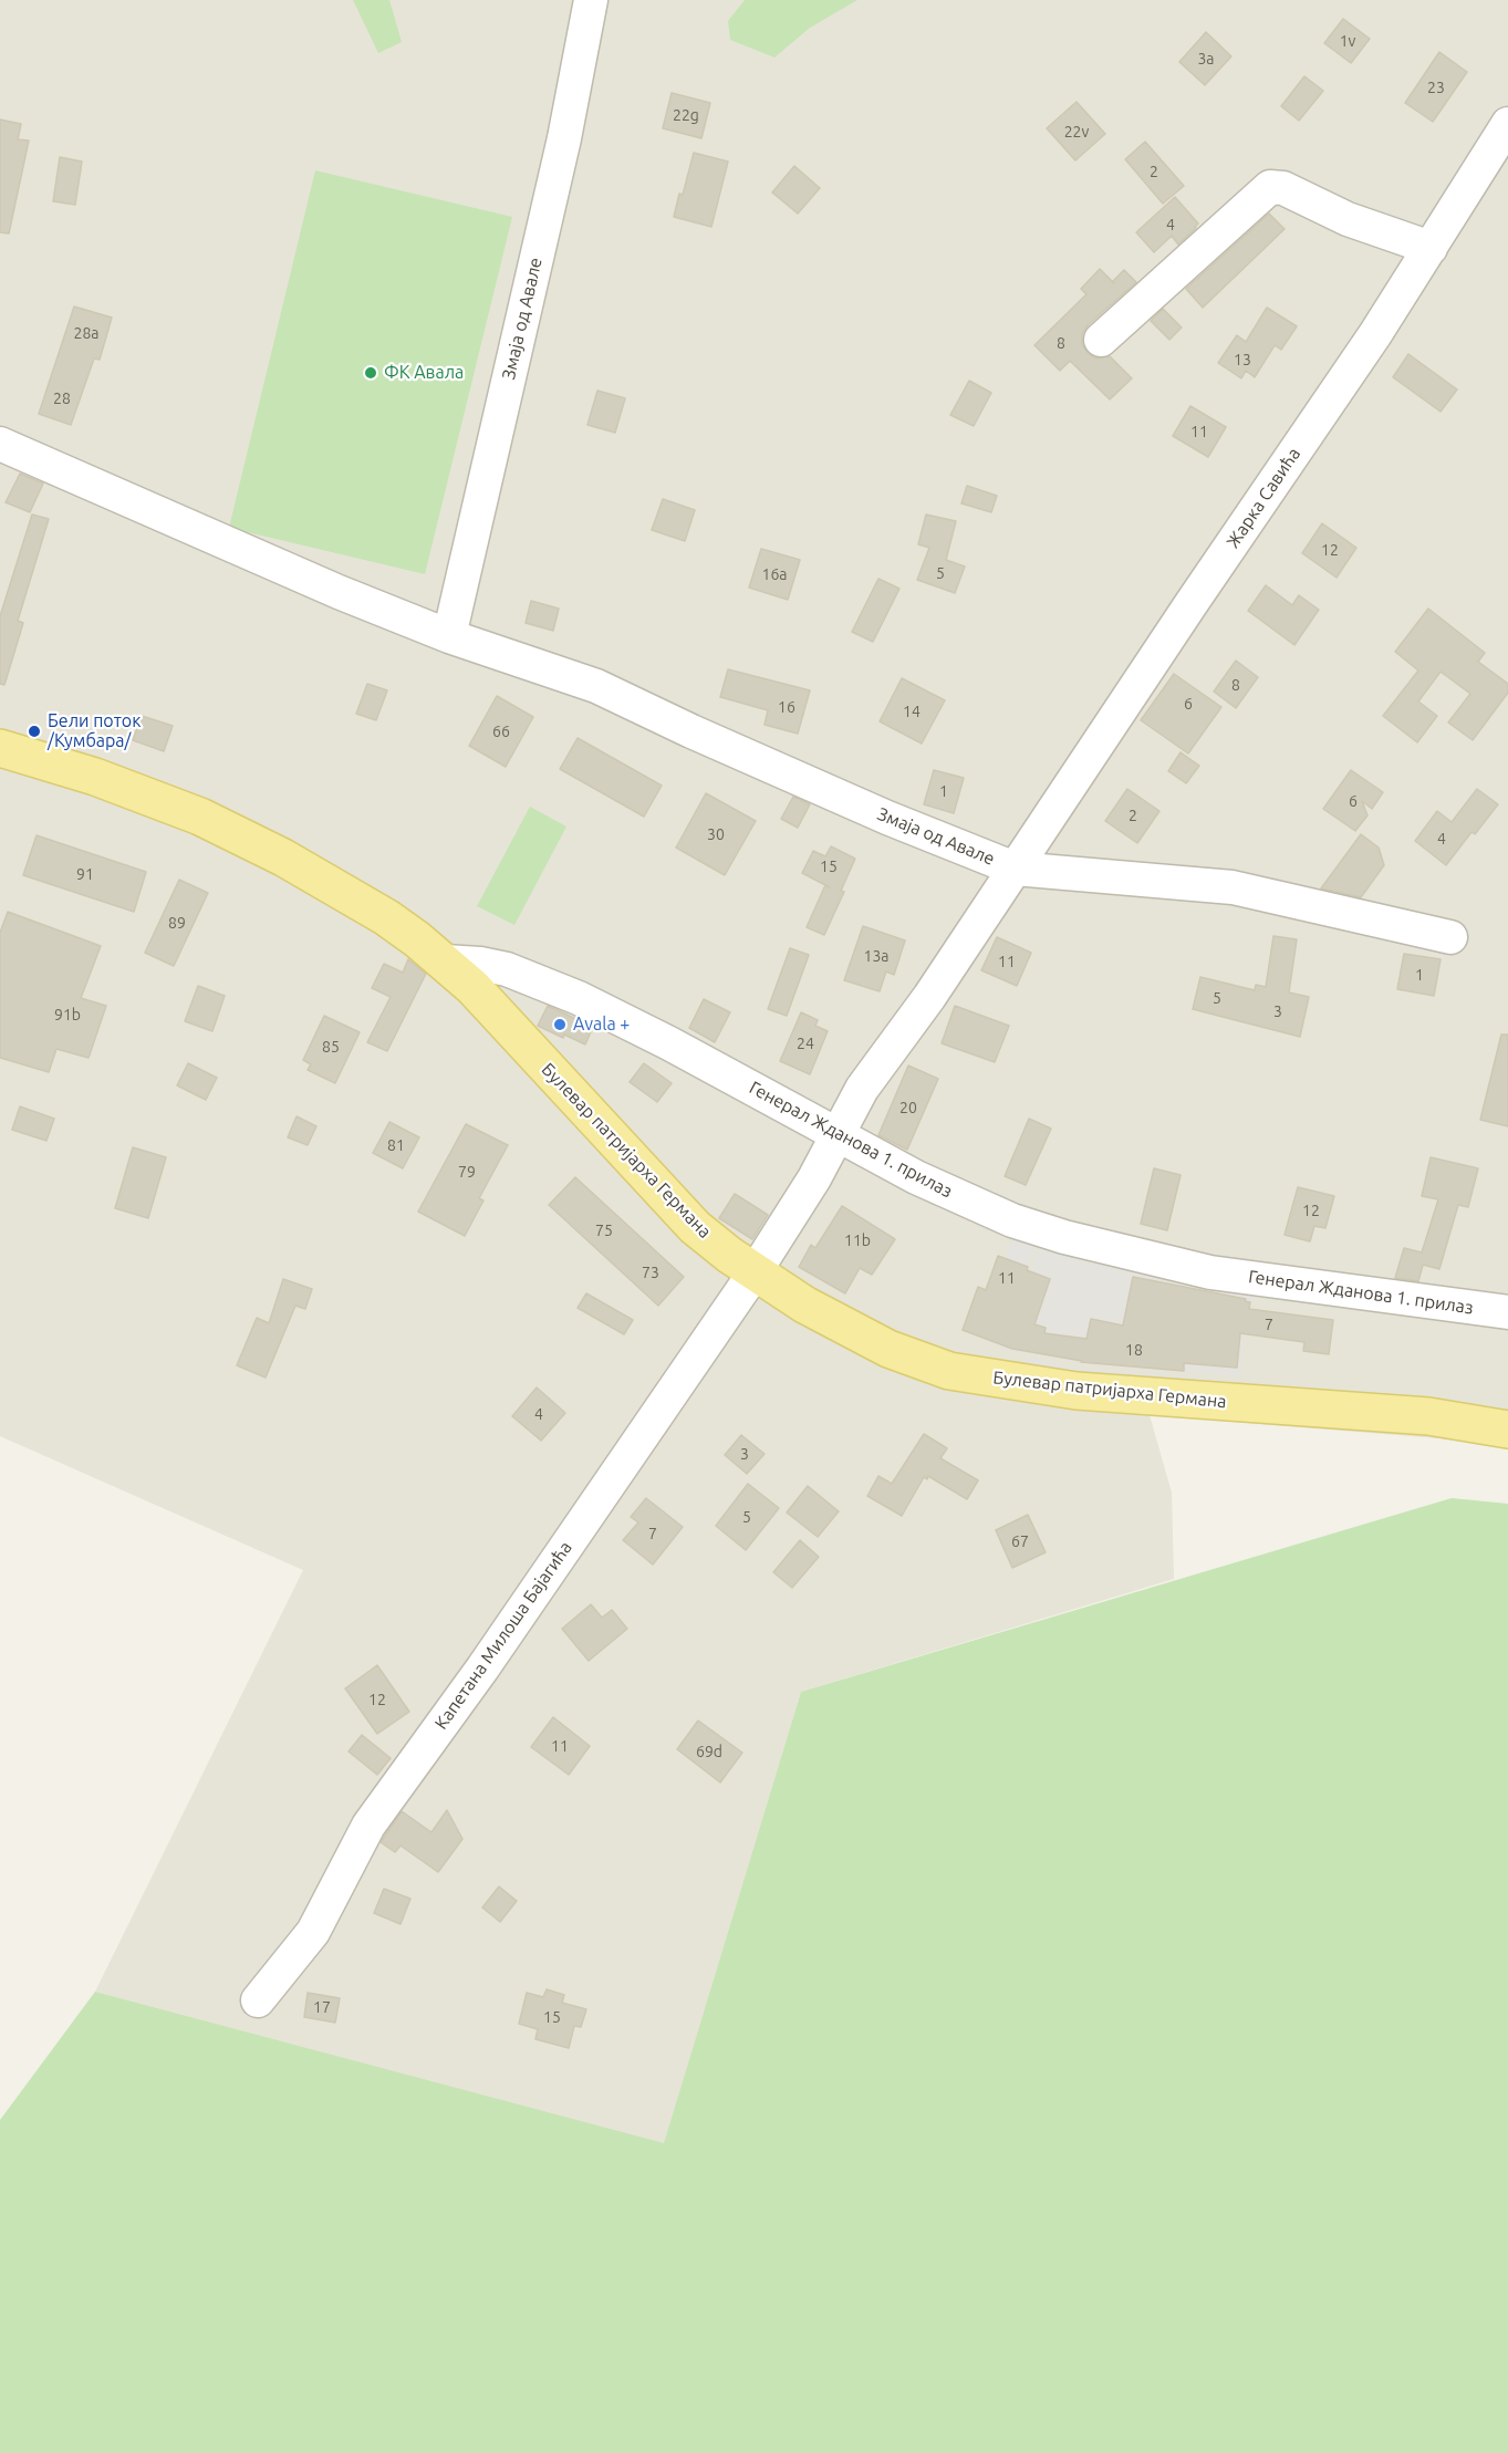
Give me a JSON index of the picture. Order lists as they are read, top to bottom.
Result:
{
  "streets": {
    "main road": ["Булевар патријарха Германа"],
    "street": [
      "Змаја од Авале",
      "Жарка Савића",
      "Генерал Жданова 1. прилаз",
      "Капетана Милоша Бајагића"
    ]
  },
  "crossings": [
    ["Змаја од Авале", "Жарка Савића"],
    ["Жарка Савића", "Генерал Жданова 1. прилаз"],
    ["Жарка Савића", "Капетана Милоша Бајагића"],
    ["Генерал Жданова 1. прилаз", "Булевар патријарха Германа"],
    ["Генерал Жданова 1. прилаз", "Капетана Милоша Бајагића"],
    ["Булевар патријарха Германа", "Капетана Милоша Бајагића"]
  ],
  "places": ["ФК Авала", "Бели поток /Кумбара/", "Avala +"],
  "house_numbers": [
    "1v",
    "3a",
    "23",
    "22g",
    "22v",
    "2",
    "4",
    "28a",
    "8",
    "13",
    "28",
    "11",
    "12",
    "5",
    "16a",
    "8",
    "6",
    "16",
    "14",
    "66",
    "1",
    "6",
    "2",
    "30",
    "4",
    "15",
    "91",
    "89",
    "13a",
    "11",
    "1",
    "5",
    "3",
    "91b",
    "24",
    "85",
    "20",
    "81",
    "79",
    "12",
    "75",
    "11b",
    "73",
    "11",
    "7",
    "18",
    "4",
    "3",
    "5",
    "7",
    "67",
    "12",
    "11",
    "69d",
    "17",
    "15"
  ]
}
